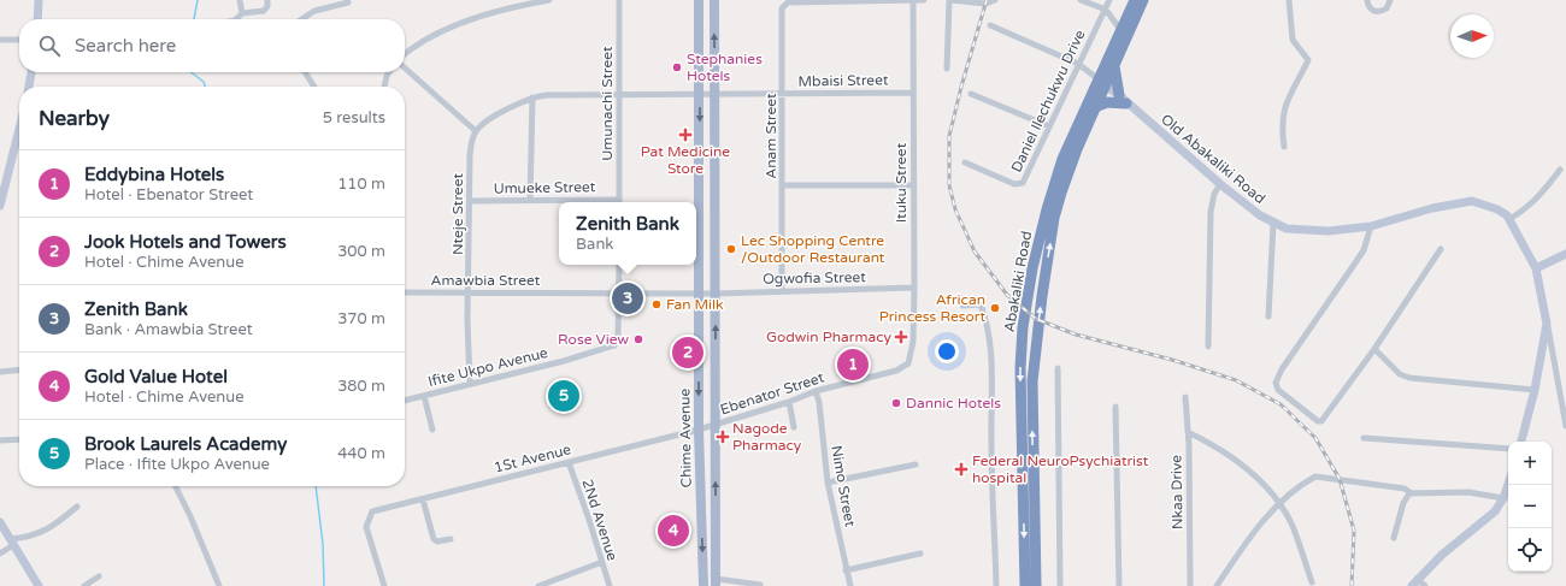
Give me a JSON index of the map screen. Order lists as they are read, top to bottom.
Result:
{
  "streets": {
    "highway": ["Abakaliki Road"],
    "main road": ["Old Abakaliki Road", "Chime Avenue"],
    "street": [
      "Mbaisi Street",
      "Daniel Ilechukwu Drive",
      "Umunachi Street",
      "Anam Street",
      "Ituku Street",
      "Umueke Street",
      "Nteje Street",
      "Ogwofia Street",
      "Amawbia Street",
      "Ifite Ukpo Avenue",
      "Ebenator Street",
      "1St Avenue",
      "Nimo Street",
      "Nkaa Drive",
      "2Nd Avenue"
    ]
  },
  "crossings": [
    ["Mbaisi Street", "Anam Street"],
    ["Mbaisi Street", "Ituku Street"],
    ["Mbaisi Street", "Chime Avenue"],
    ["Umunachi Street", "Umueke Street"],
    ["Anam Street", "Ituku Street"],
    ["Anam Street", "Ogwofia Street"],
    ["Old Abakaliki Road", "Abakaliki Road"],
    ["Ituku Street", "Ogwofia Street"],
    ["Ituku Street", "Ebenator Street"],
    ["Umueke Street", "Nteje Street"],
    ["Nteje Street", "Amawbia Street"],
    ["Nteje Street", "Ifite Ukpo Avenue"],
    ["Ogwofia Street", "Amawbia Street"],
    ["Ogwofia Street", "Chime Avenue"],
    ["Amawbia Street", "Ifite Ukpo Avenue"],
    ["Amawbia Street", "Chime Avenue"],
    ["Ebenator Street", "Chime Avenue"],
    ["Ebenator Street", "1St Avenue"],
    ["Ebenator Street", "Nimo Street"],
    ["Chime Avenue", "1St Avenue"],
    ["1St Avenue", "2Nd Avenue"]
  ],
  "places": {
    "other": [
      "Stephanies Hotels",
      "Lec Shopping Centre /Outdoor Restaurant",
      "Fan Milk",
      "African Princess Resort",
      "Rose View",
      "Dannic Hotels"
    ],
    "health": [
      "Pat Medicine Store",
      "Godwin Pharmacy",
      "Nagode Pharmacy",
      "Federal NeuroPsychiatrist hospital"
    ]
  },
  "north": "right",
  "page": {
    "search": "Search here",
    "heading": ["Nearby", "5 results"],
    "list": [
      {
        "mark": "1",
        "name": "Eddybina Hotels",
        "note": "Hotel · Ebenator Street",
        "value": "110 m"
      },
      {
        "mark": "2",
        "name": "Jook Hotels and Towers",
        "note": "Hotel · Chime Avenue",
        "value": "300 m"
      },
      {
        "mark": "3",
        "name": "Zenith Bank",
        "note": "Bank · Amawbia Street",
        "value": "370 m"
      },
      {
        "mark": "4",
        "name": "Gold Value Hotel",
        "note": "Hotel · Chime Avenue",
        "value": "380 m"
      },
      {
        "mark": "5",
        "name": "Brook Laurels Academy",
        "note": "Place · Ifite Ukpo Avenue",
        "value": "440 m"
      }
    ],
    "popup": ["Zenith Bank", "Bank"],
    "pins": [
      "3",
      "2",
      "1",
      "5",
      "4"
    ],
    "map_buttons": ["+", "−"]
  }
}
